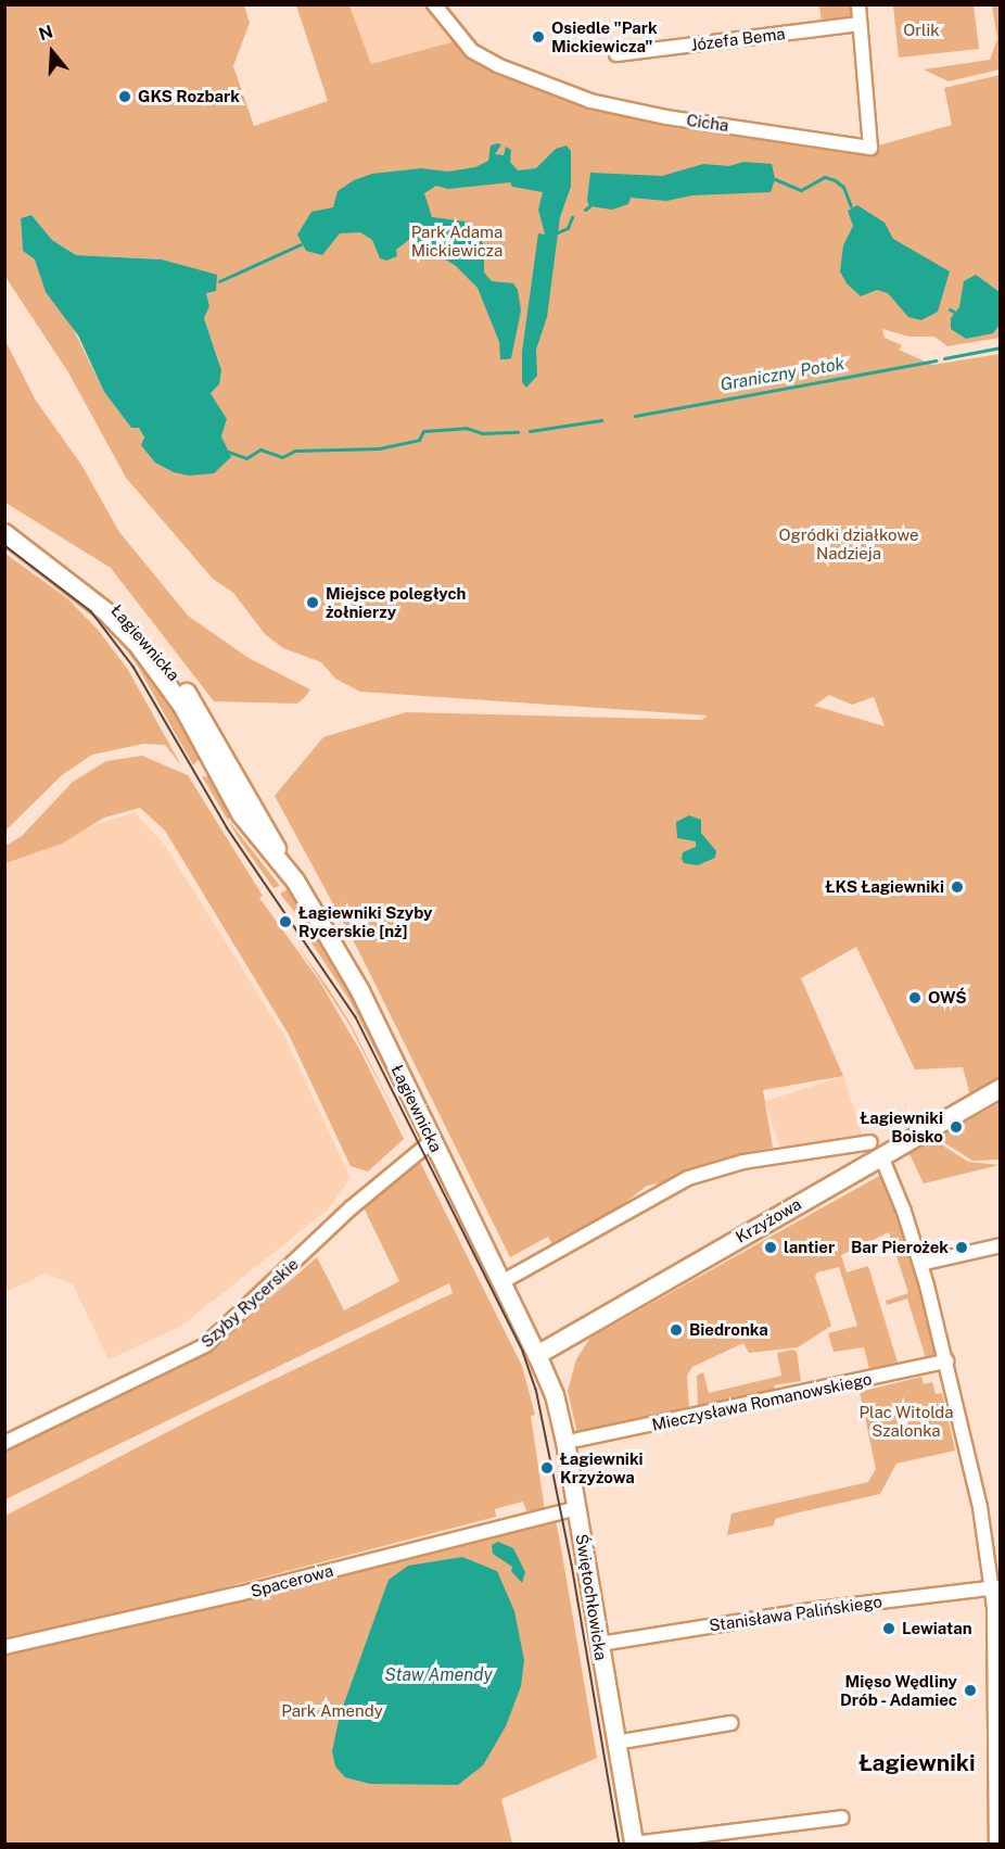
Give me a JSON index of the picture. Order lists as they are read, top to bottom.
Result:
{
  "streets": {
    "main road": ["Łagiewnicka", "Krzyżowa", "Świętochłowicka"],
    "street": [
      "Józefa Bema",
      "Cicha",
      "Szyby Rycerskie",
      "Mieczysława Romanowskiego",
      "Spacerowa",
      "Stanisława Palińskiego"
    ]
  },
  "crossings": [
    ["Józefa Bema", "Cicha"],
    ["Łagiewnicka", "Krzyżowa"],
    ["Łagiewnicka", "Szyby Rycerskie"],
    ["Łagiewnicka", "Świętochłowicka"],
    ["Krzyżowa", "Świętochłowicka"],
    ["Spacerowa", "Świętochłowicka"],
    ["Świętochłowicka", "Stanisława Palińskiego"]
  ],
  "districts": ["Łagiewniki"],
  "water": ["Graniczny Potok", "Staw Amendy"],
  "parks": [
    "Orlik",
    "Park Adama Mickiewicza",
    "Ogródki działkowe Nadzieja",
    "Plac Witolda Szalonka",
    "Park Amendy"
  ],
  "places": [
    "Osiedle \"Park Mickiewicza\"",
    "GKS Rozbark",
    "Miejsce poległych żołnierzy",
    "ŁKS Łagiewniki",
    "Łagiewniki Szyby Rycerskie [nż]",
    "OWŚ",
    "Łagiewniki Boisko",
    "lantier",
    "Bar Pierożek",
    "Biedronka",
    "Łagiewniki Krzyżowa",
    "Lewiatan",
    "Mięso Wędliny Drób - Adamiec"
  ],
  "north": "top"
}
